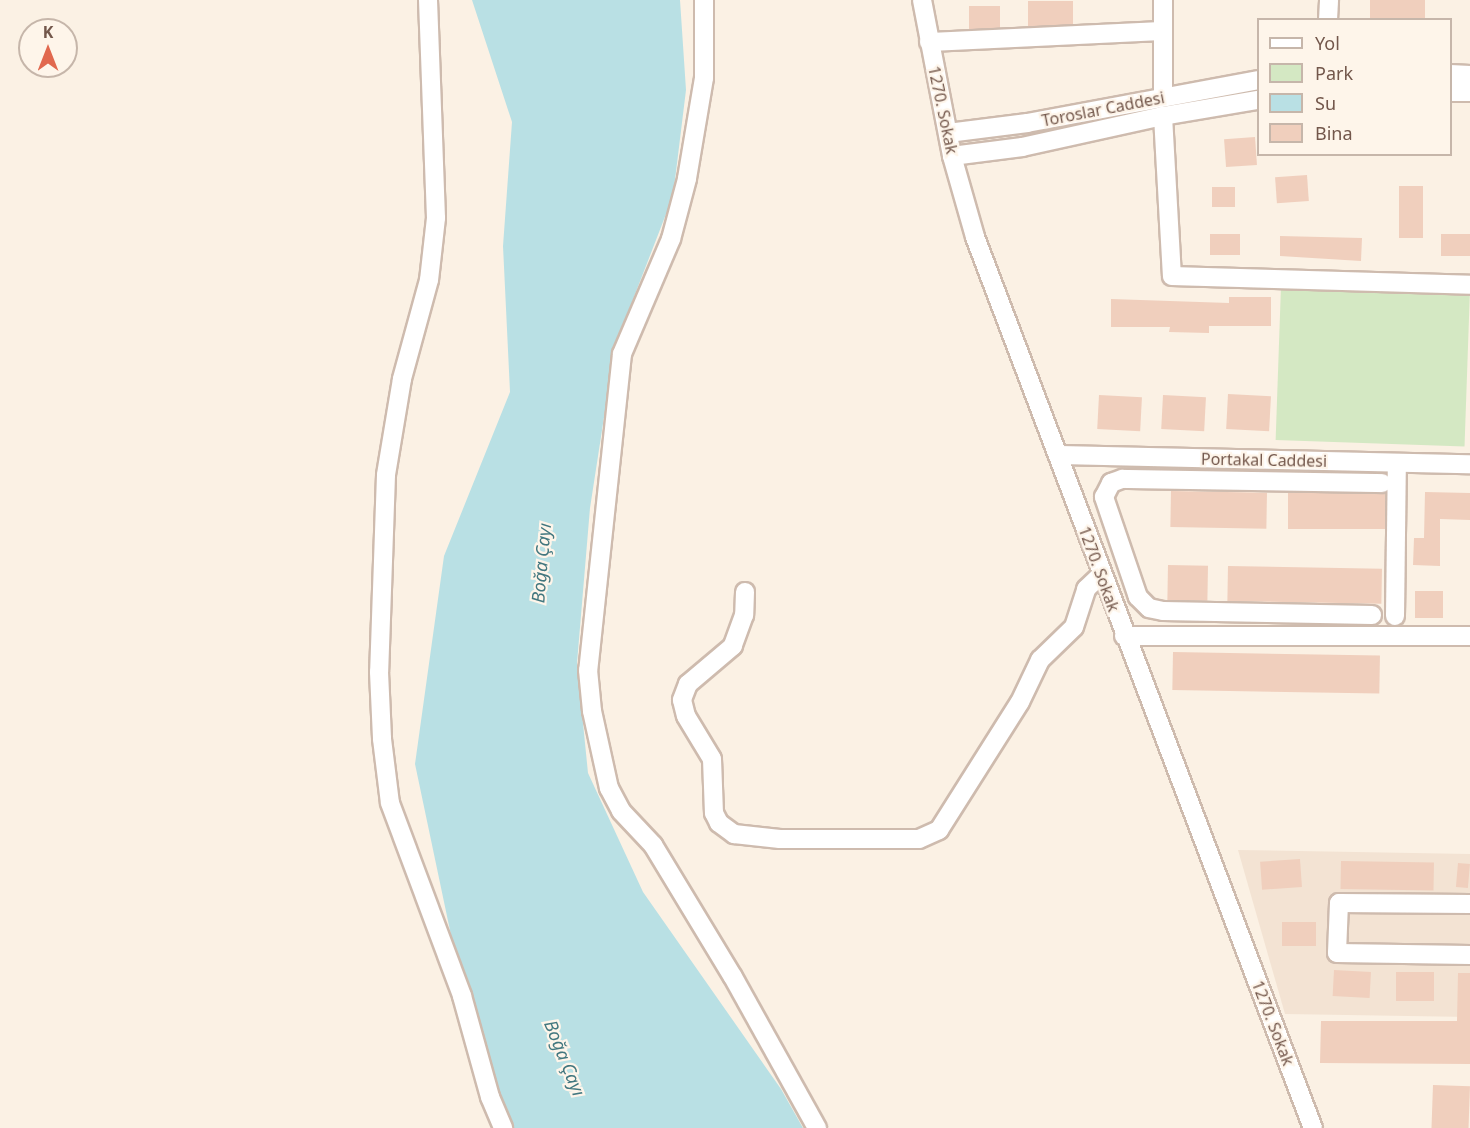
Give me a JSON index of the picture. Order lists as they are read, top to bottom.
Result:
{
  "streets": {
    "street": ["Toroslar Caddesi", "1270. Sokak", "Portakal Caddesi"]
  },
  "crossings": [
    ["Toroslar Caddesi", "1270. Sokak"],
    ["1270. Sokak", "Portakal Caddesi"]
  ],
  "water": ["Boğa Çayı"],
  "legend": [
    "Yol",
    "Park",
    "Su",
    "Bina"
  ],
  "north": "top"
}
